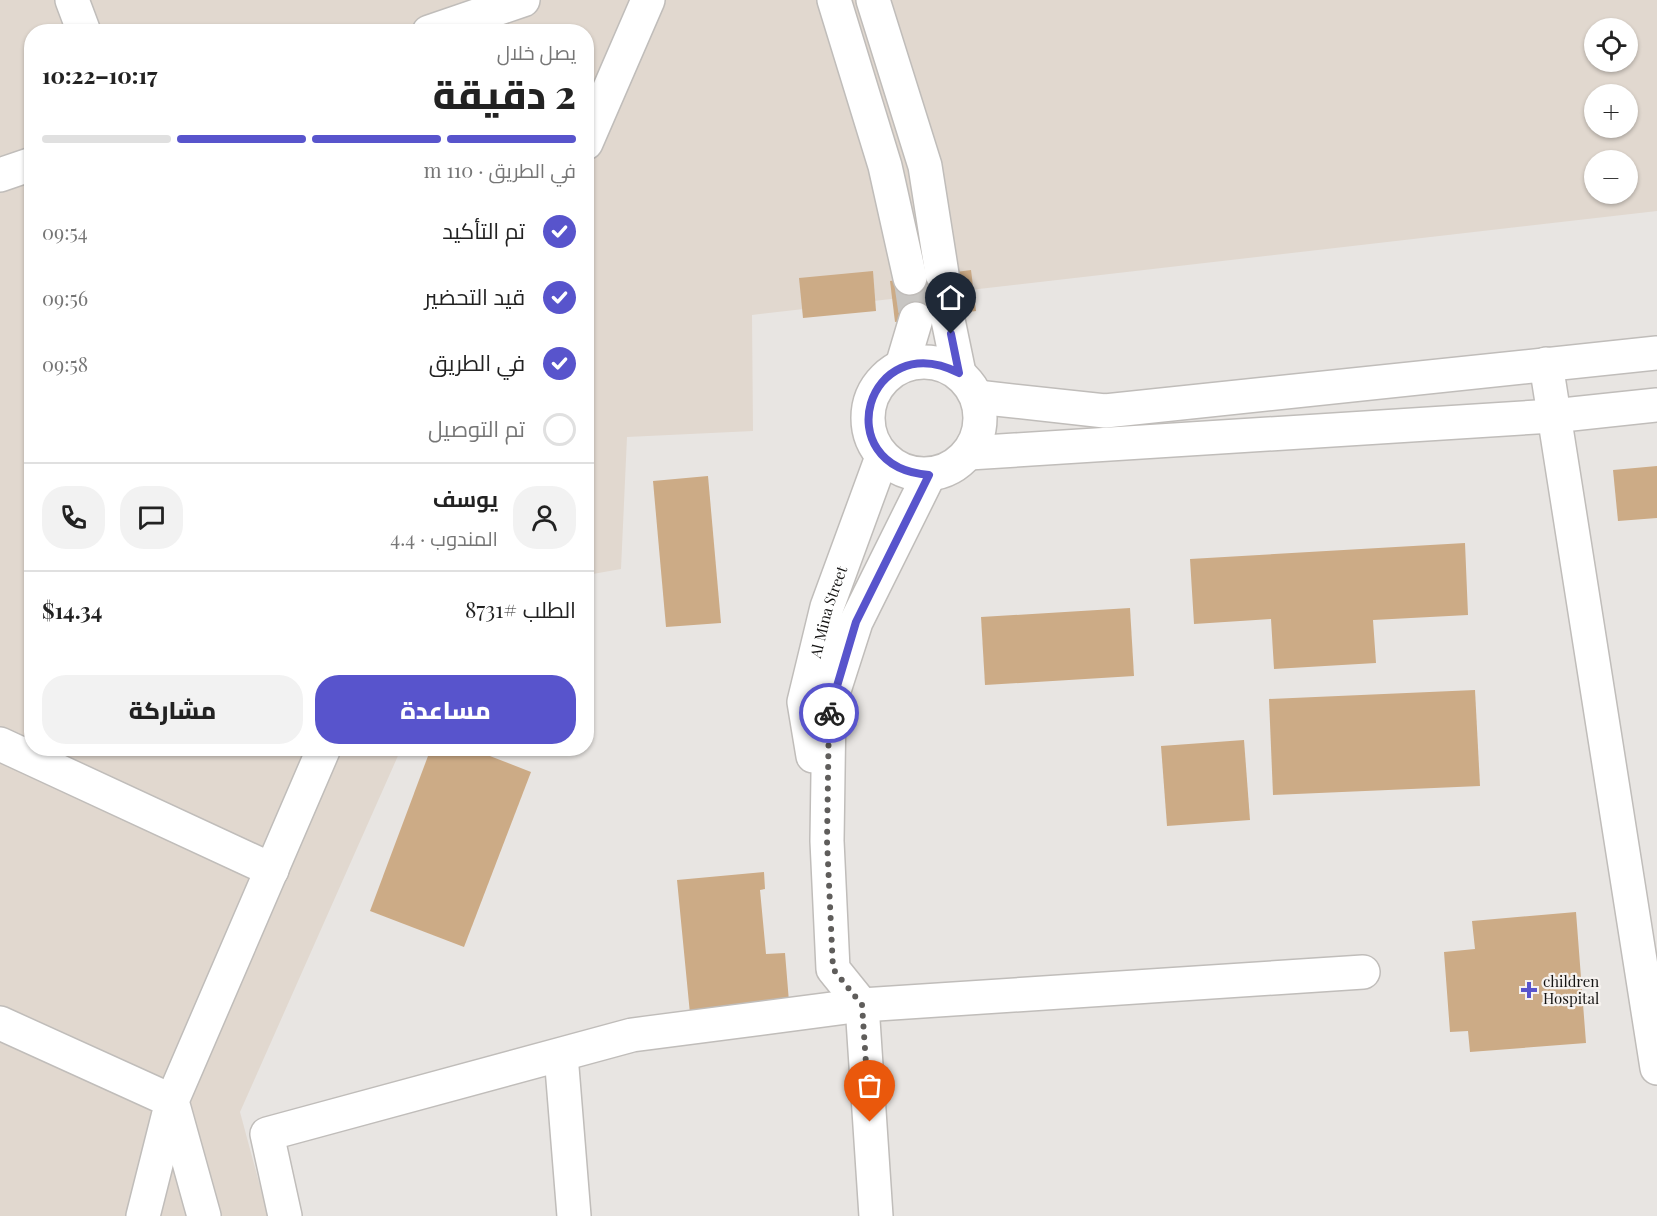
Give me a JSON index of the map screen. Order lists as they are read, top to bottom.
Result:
{
  "streets": {
    "street": ["Al Mina Street"]
  },
  "places": {
    "health": ["children Hospital"]
  },
  "page": {
    "map_buttons": ["+", "−"],
    "heading": ["2 دقيقة", "يصل خلال", "10:17–10:22"],
    "panel": [
      "يوسف",
      "المندوب · 4.4",
      "الطلب #8731",
      "$14.34"
    ],
    "bar": "في الطريق · 110 m",
    "list": [
      ["تم التأكيد", "09:54"],
      ["قيد التحضير", "09:56"],
      ["في الطريق", "09:58"],
      "تم التوصيل"
    ],
    "buttons": ["مساعدة", "مشاركة"]
  }
}
